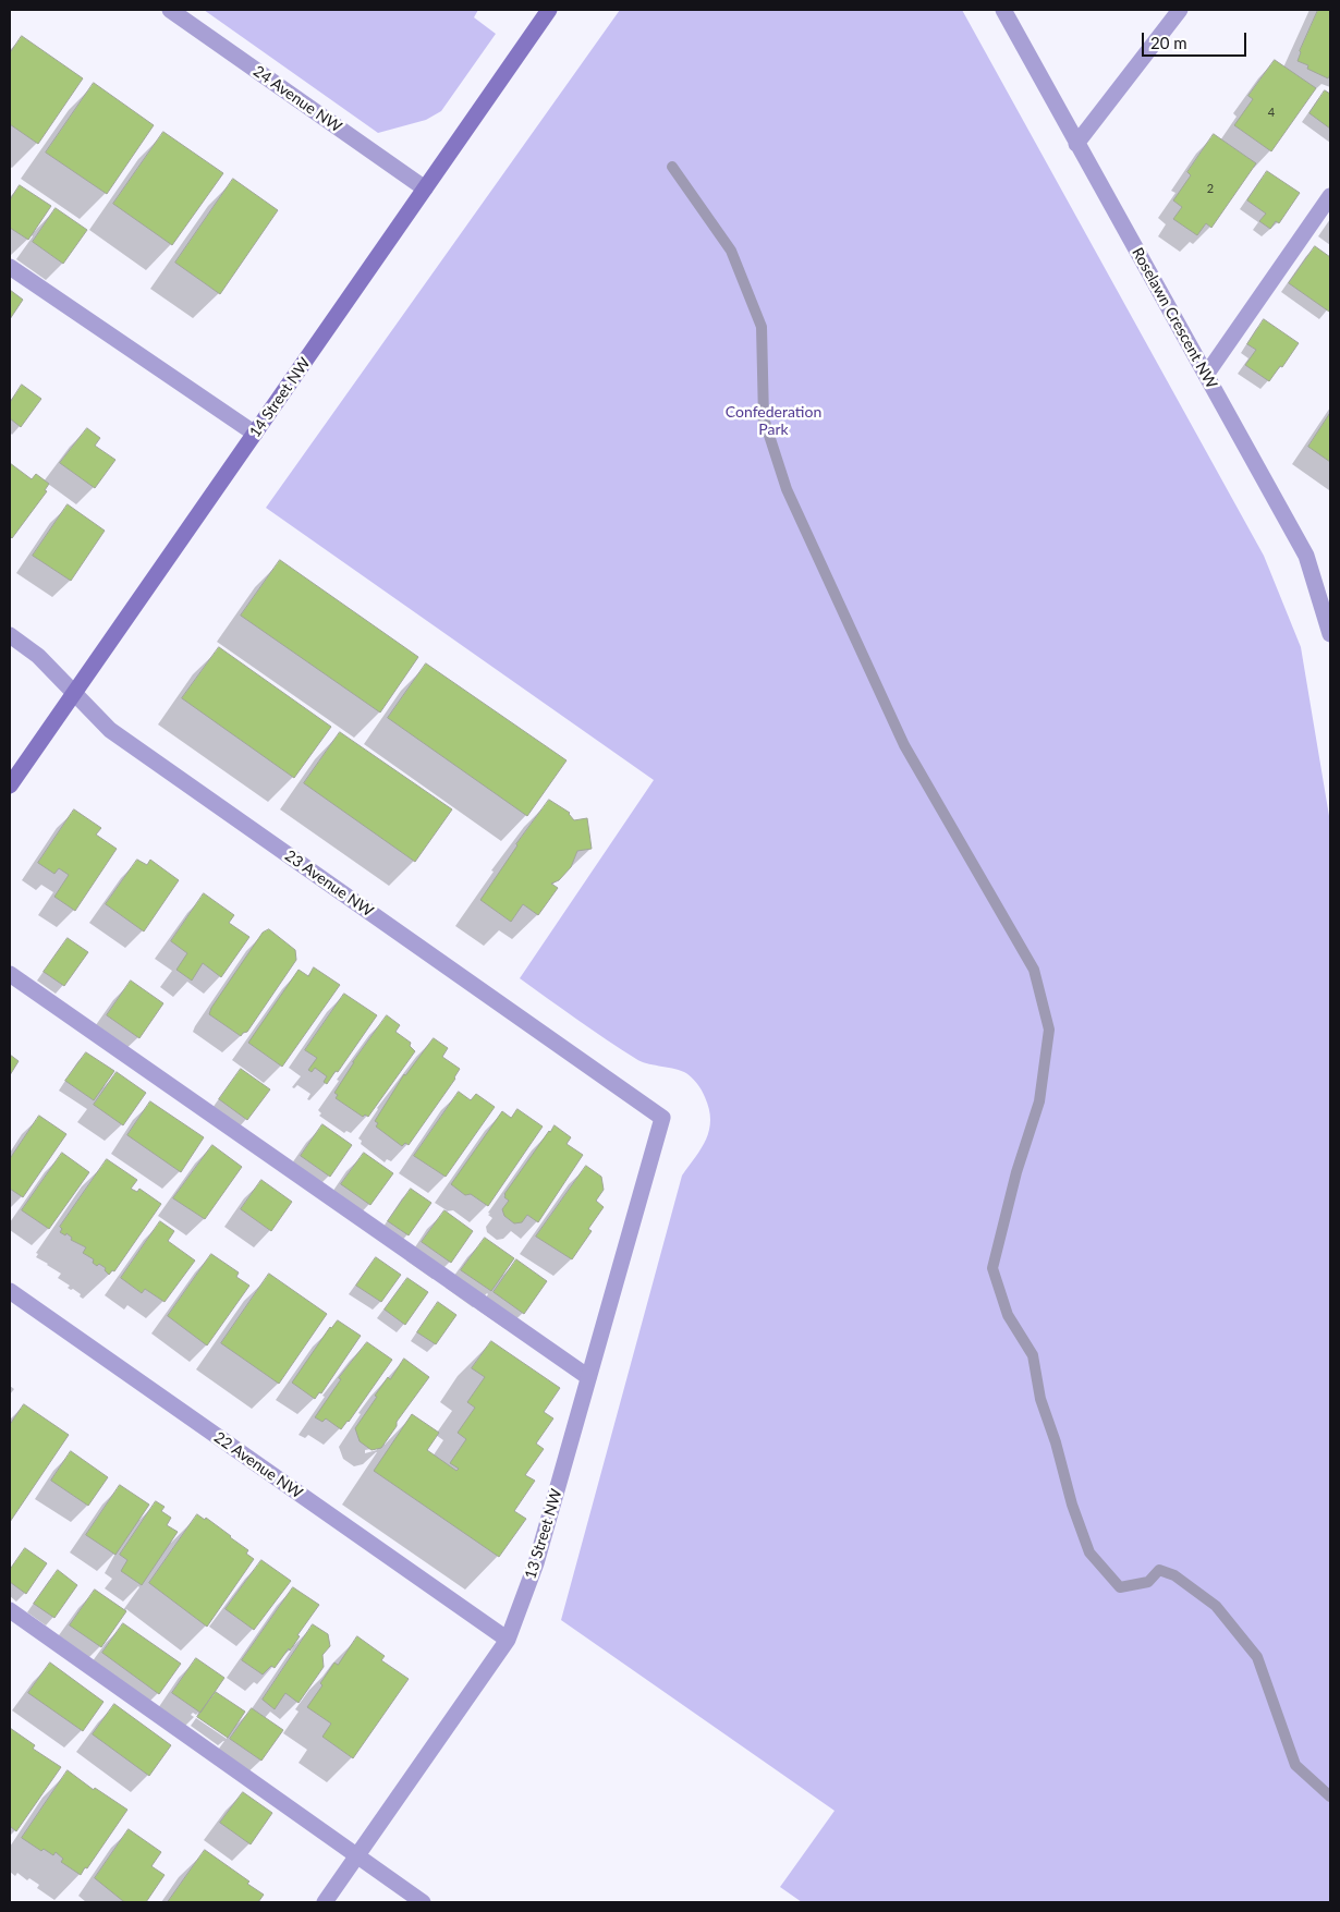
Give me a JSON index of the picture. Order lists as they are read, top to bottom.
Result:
{
  "streets": {
    "main road": ["14 Street NW"],
    "street": [
      "24 Avenue NW",
      "Roselawn Crescent NW",
      "23 Avenue NW",
      "22 Avenue NW",
      "13 Street NW"
    ]
  },
  "crossings": [
    ["24 Avenue NW", "14 Street NW"],
    ["14 Street NW", "23 Avenue NW"],
    ["23 Avenue NW", "13 Street NW"],
    ["22 Avenue NW", "13 Street NW"]
  ],
  "parks": ["Confederation Park"],
  "house_numbers": ["4", "2"],
  "scale_bar": "20 m"
}
